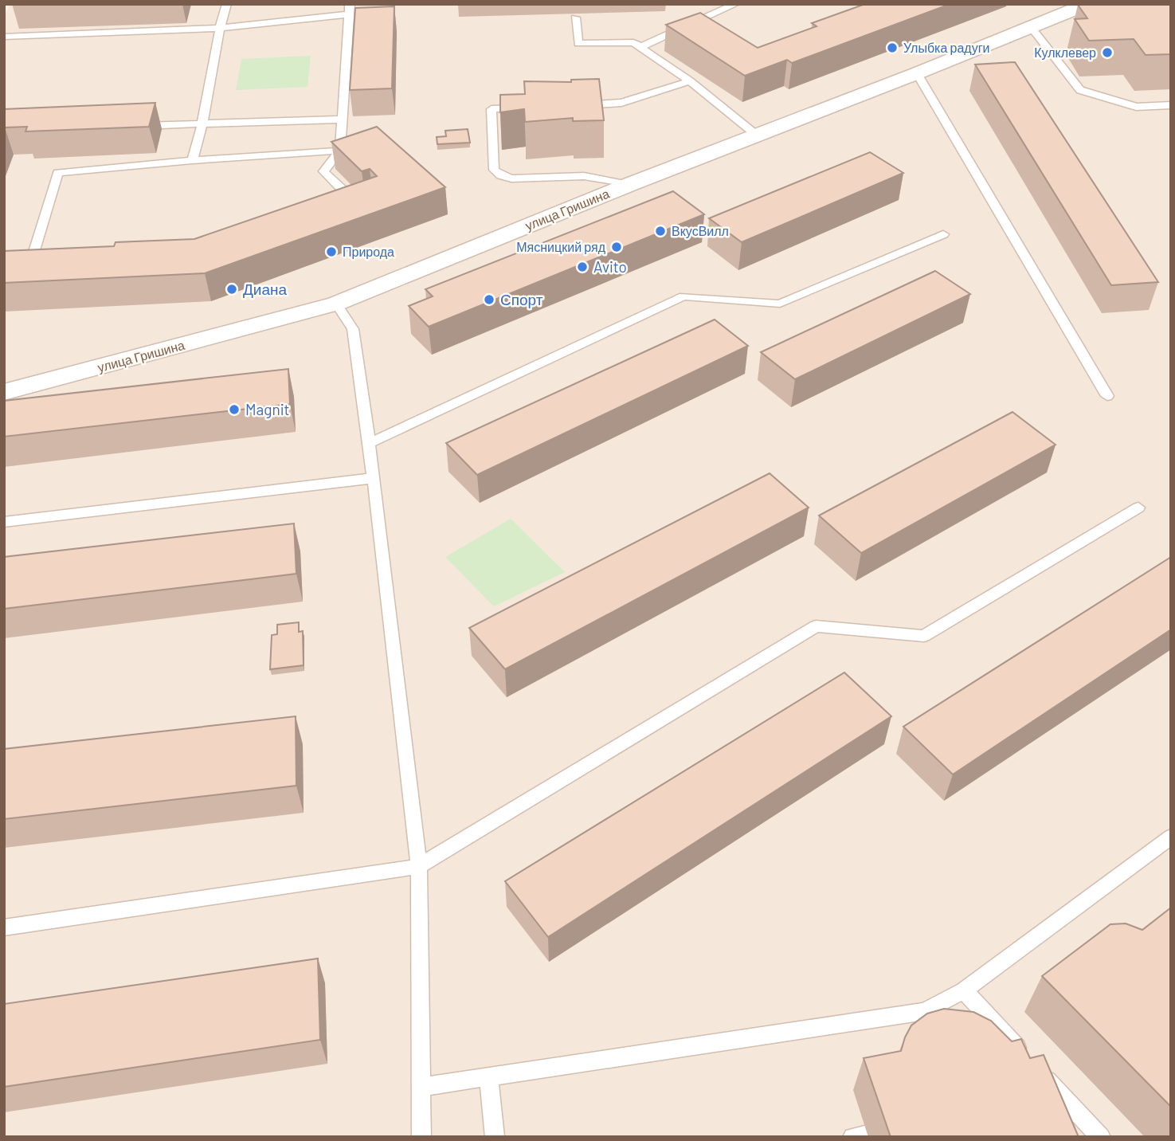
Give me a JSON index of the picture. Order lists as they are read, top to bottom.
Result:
{
  "streets": {
    "street": ["улица Гришина"]
  },
  "places": [
    "Улыбка радуги",
    "Кулклевер",
    "ВкусВилл",
    "Мясницкий ряд",
    "Природа",
    "Avito",
    "Диана",
    "Спорт",
    "Magnit"
  ]
}
